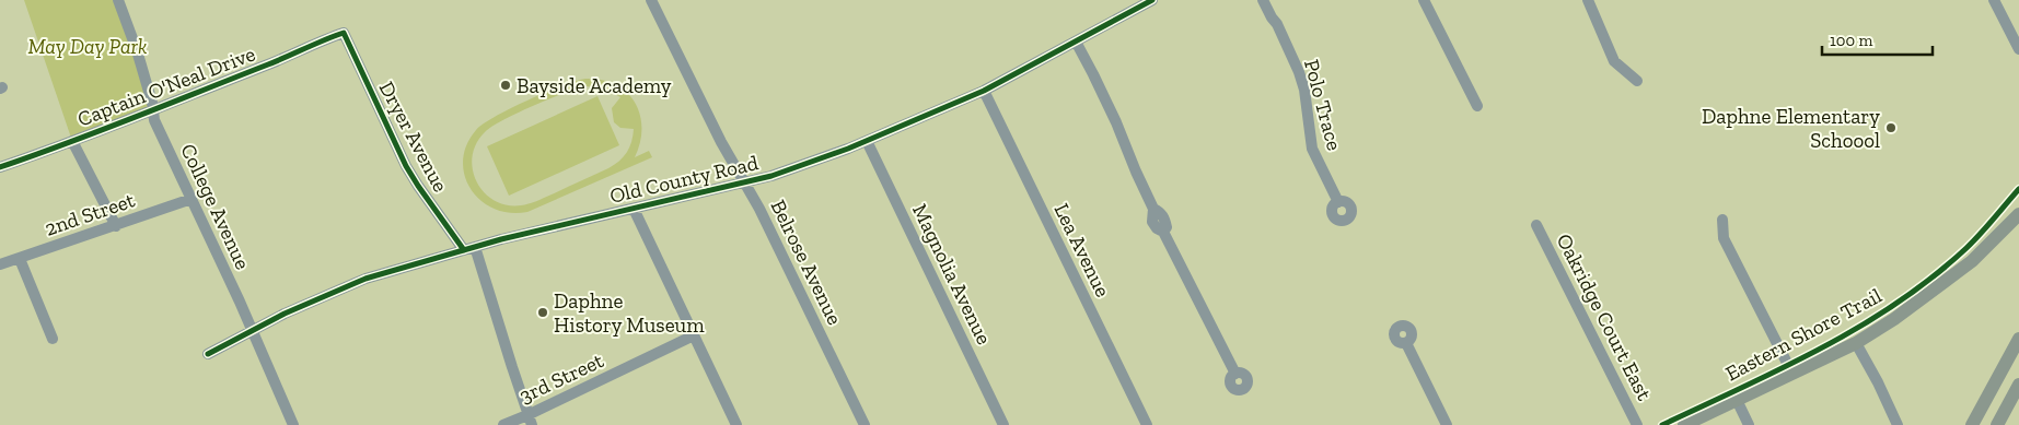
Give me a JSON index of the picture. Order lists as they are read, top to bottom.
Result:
{
  "streets": {
    "street": [
      "Captain O'Neal Drive",
      "Polo Trace",
      "Dryer Avenue",
      "Old County Road",
      "College Avenue",
      "2nd Street",
      "Lea Avenue",
      "Belrose Avenue",
      "Magnolia Avenue",
      "Oakridge Court East",
      "3rd Street"
    ],
    "cycle path": ["Eastern Shore Trail"]
  },
  "crossings": [
    ["Captain O'Neal Drive", "Dryer Avenue"],
    ["Captain O'Neal Drive", "College Avenue"],
    ["Dryer Avenue", "Old County Road"],
    ["Old County Road", "College Avenue"],
    ["Old County Road", "Lea Avenue"],
    ["Old County Road", "Belrose Avenue"],
    ["Old County Road", "Magnolia Avenue"],
    ["College Avenue", "2nd Street"]
  ],
  "parks": ["May Day Park"],
  "places": ["Bayside Academy", "Daphne Elementary Schoool", "Daphne History Museum"],
  "scale_bar": "100 m"
}
